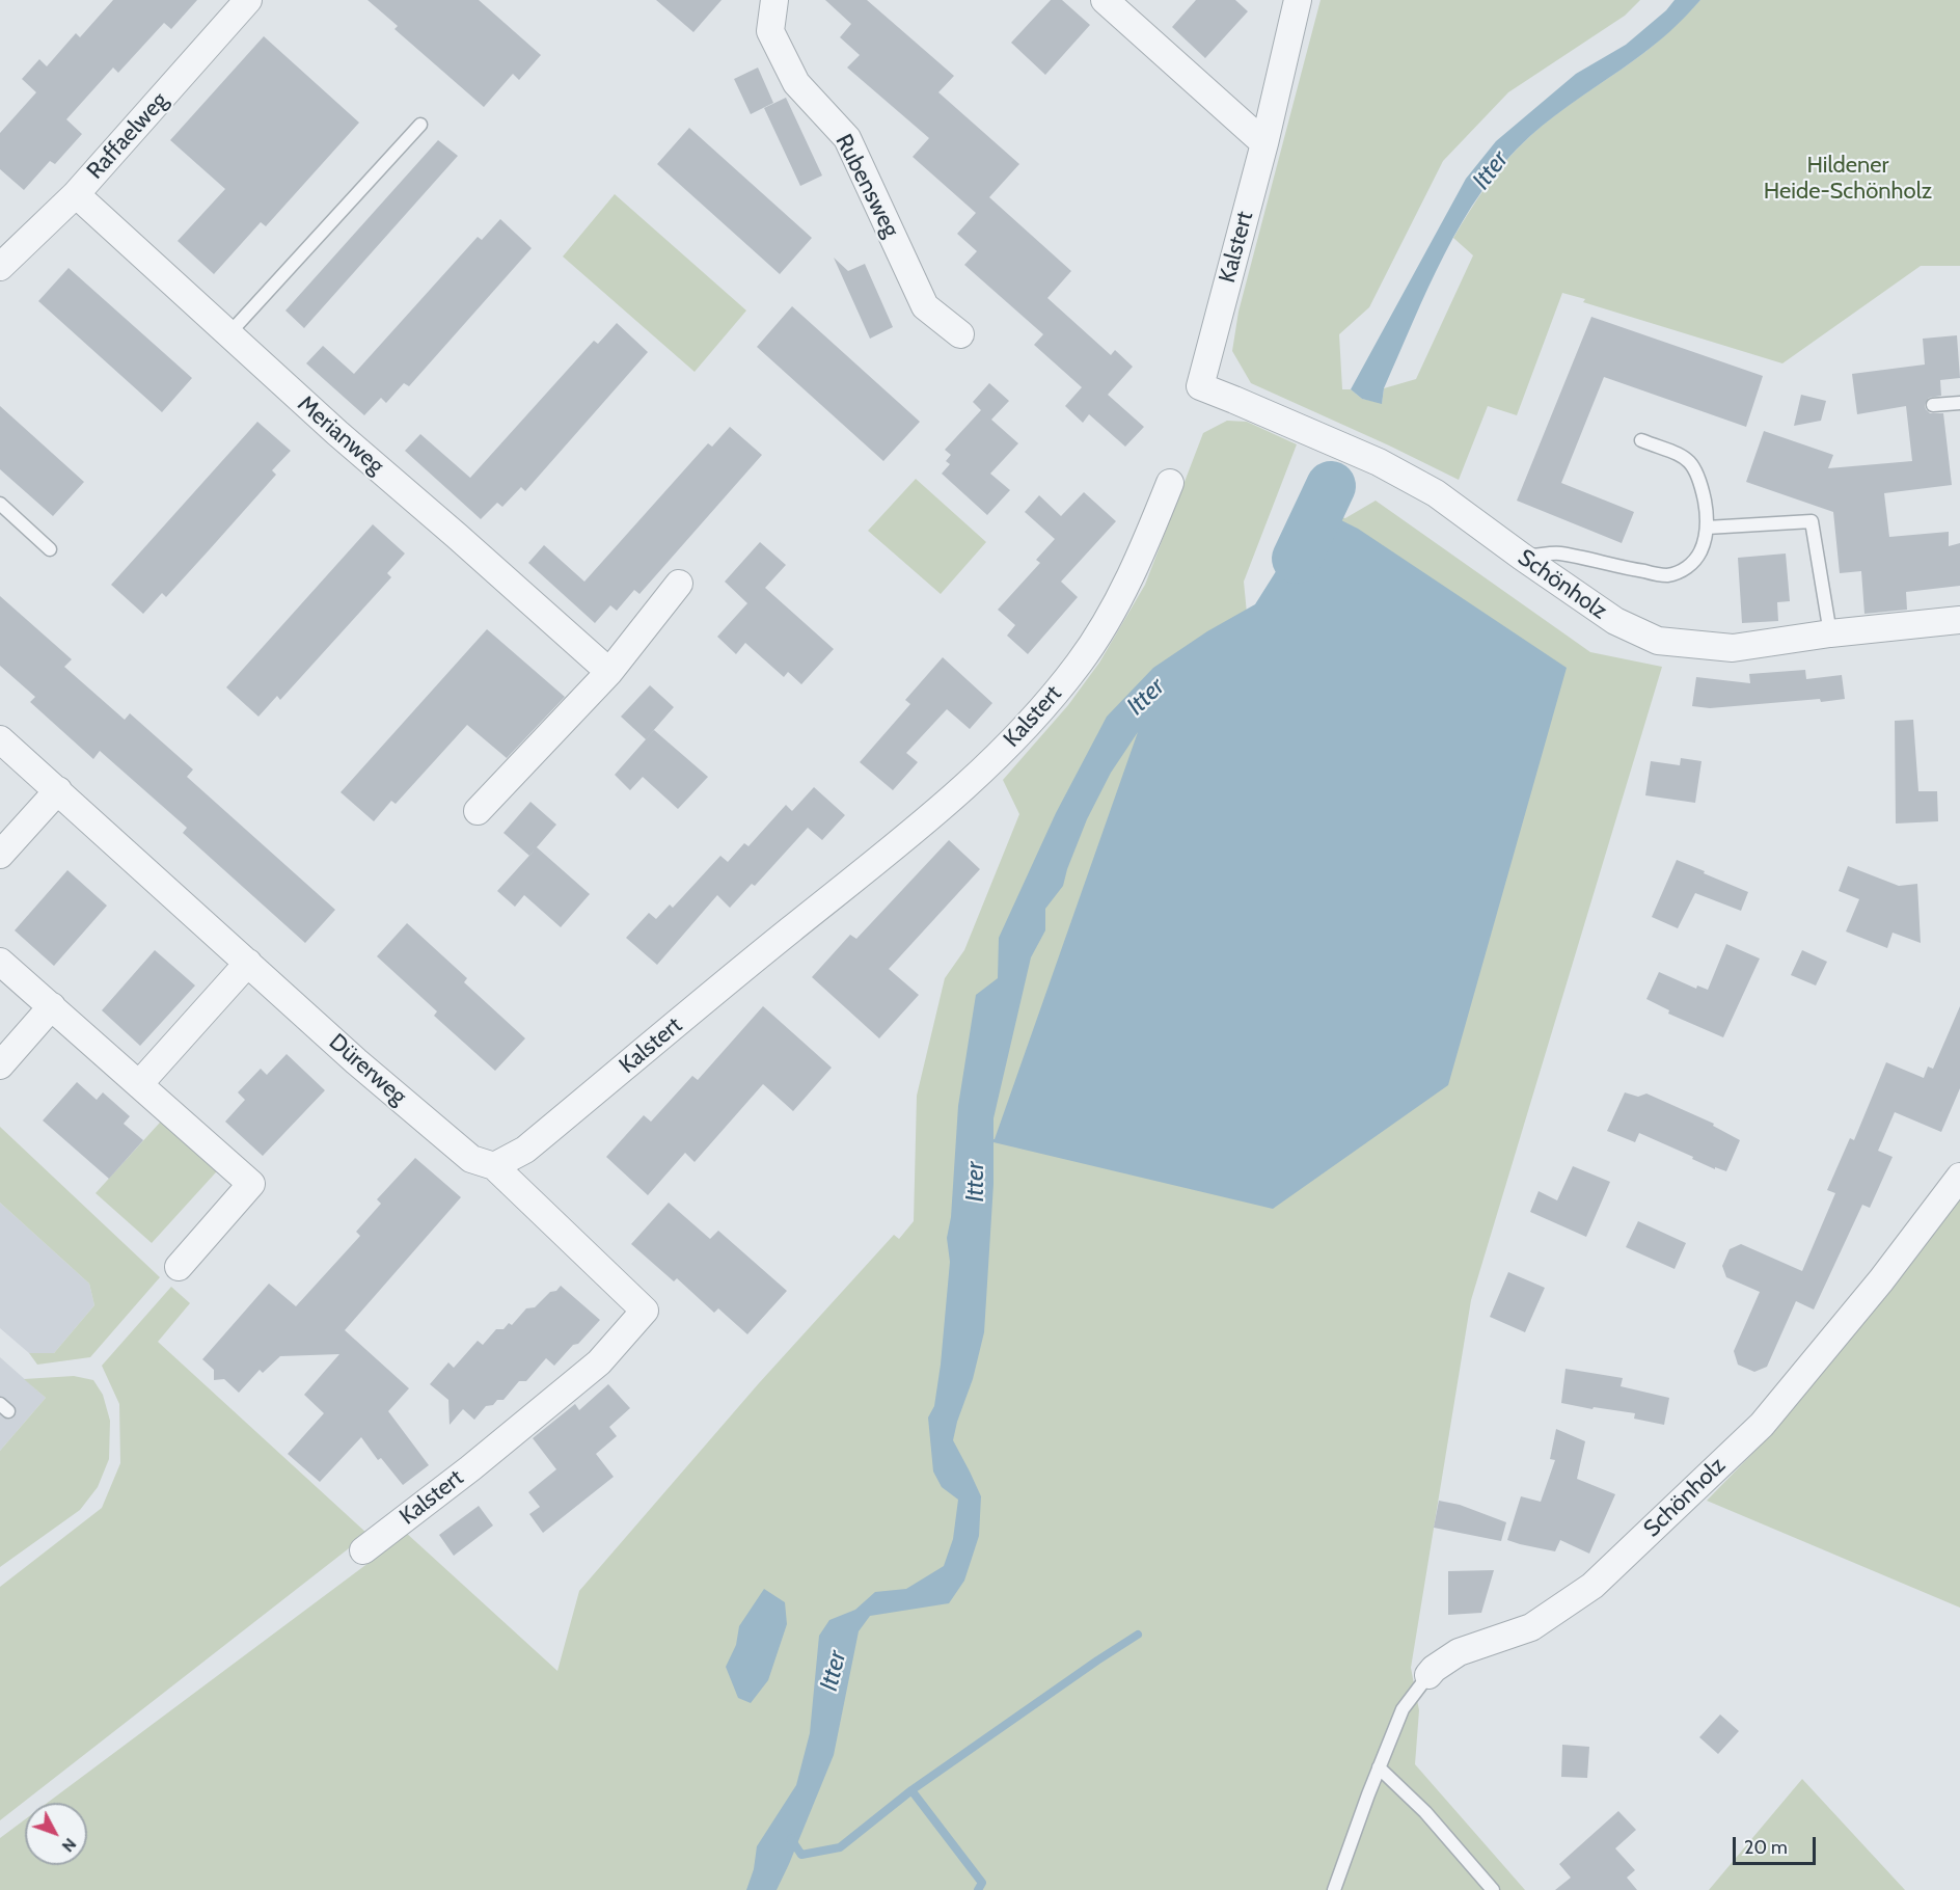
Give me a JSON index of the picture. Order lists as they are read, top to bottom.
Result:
{
  "streets": {
    "street": [
      "Raffaelweg",
      "Rubensweg",
      "Kalstert",
      "Merianweg",
      "Schönholz",
      "Dürerweg"
    ]
  },
  "crossings": [
    ["Raffaelweg", "Merianweg"],
    ["Kalstert", "Schönholz"],
    ["Kalstert", "Dürerweg"]
  ],
  "water": ["Itter"],
  "parks": ["Hildener Heide-Schönholz"],
  "scale_bar": "20 m",
  "north": "bottom right"
}
